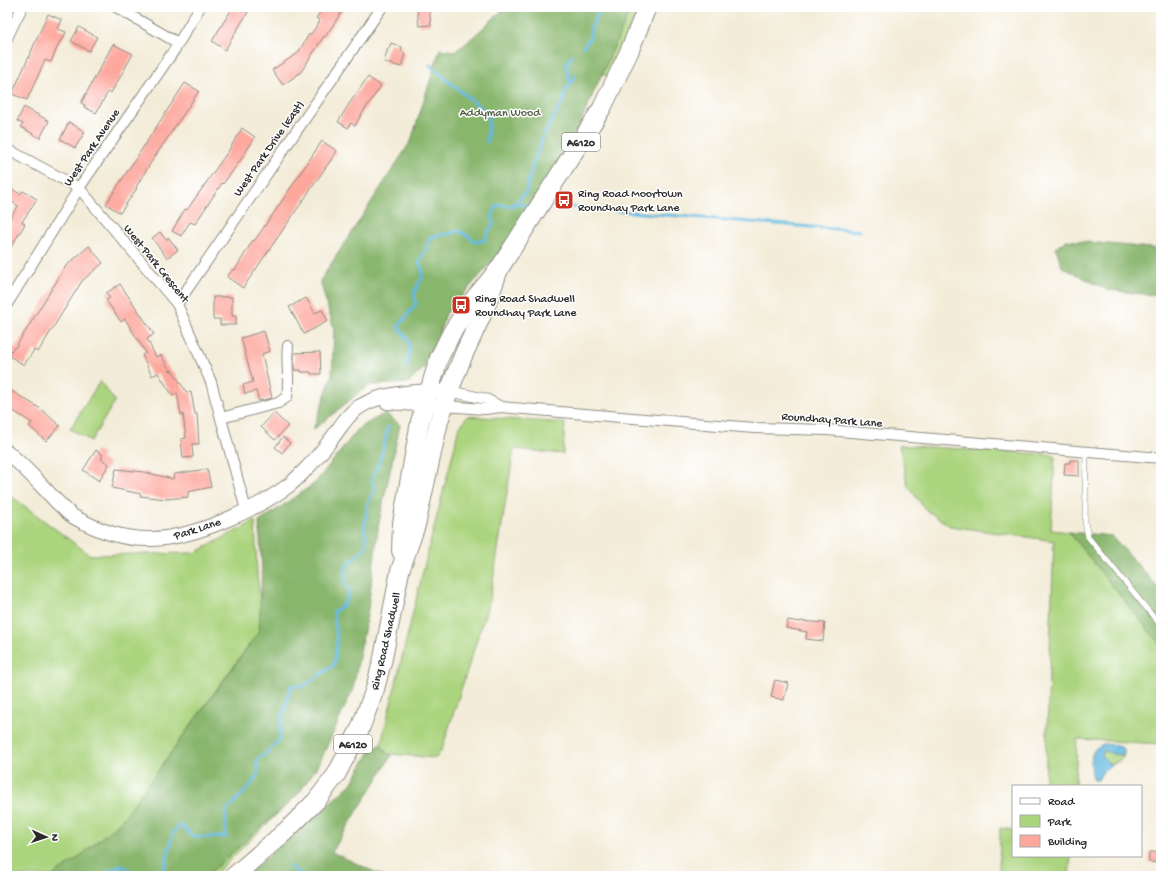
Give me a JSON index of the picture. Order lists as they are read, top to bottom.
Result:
{
  "streets": {
    "highway": ["A6120", "Ring Road Shadwell"],
    "street": [
      "West Park Avenue",
      "West Park Drive (East)",
      "West Park Crescent",
      "Roundhay Park Lane",
      "Park Lane"
    ]
  },
  "crossings": [
    ["A6120", "Roundhay Park Lane"],
    ["A6120", "Park Lane"],
    ["A6120", "Ring Road Shadwell"],
    ["West Park Avenue", "West Park Crescent"],
    ["West Park Drive (East)", "West Park Crescent"],
    ["West Park Crescent", "Park Lane"],
    ["Roundhay Park Lane", "Park Lane"],
    ["Roundhay Park Lane", "Ring Road Shadwell"],
    ["Park Lane", "Ring Road Shadwell"]
  ],
  "parks": ["Addyman Wood"],
  "places": {
    "bus stop": ["Ring Road Moortown Roundhay Park Lane", "Ring Road Shadwell Roundhay Park Lane"]
  },
  "legend": ["Road", "Park", "Building"],
  "north": "right"
}
